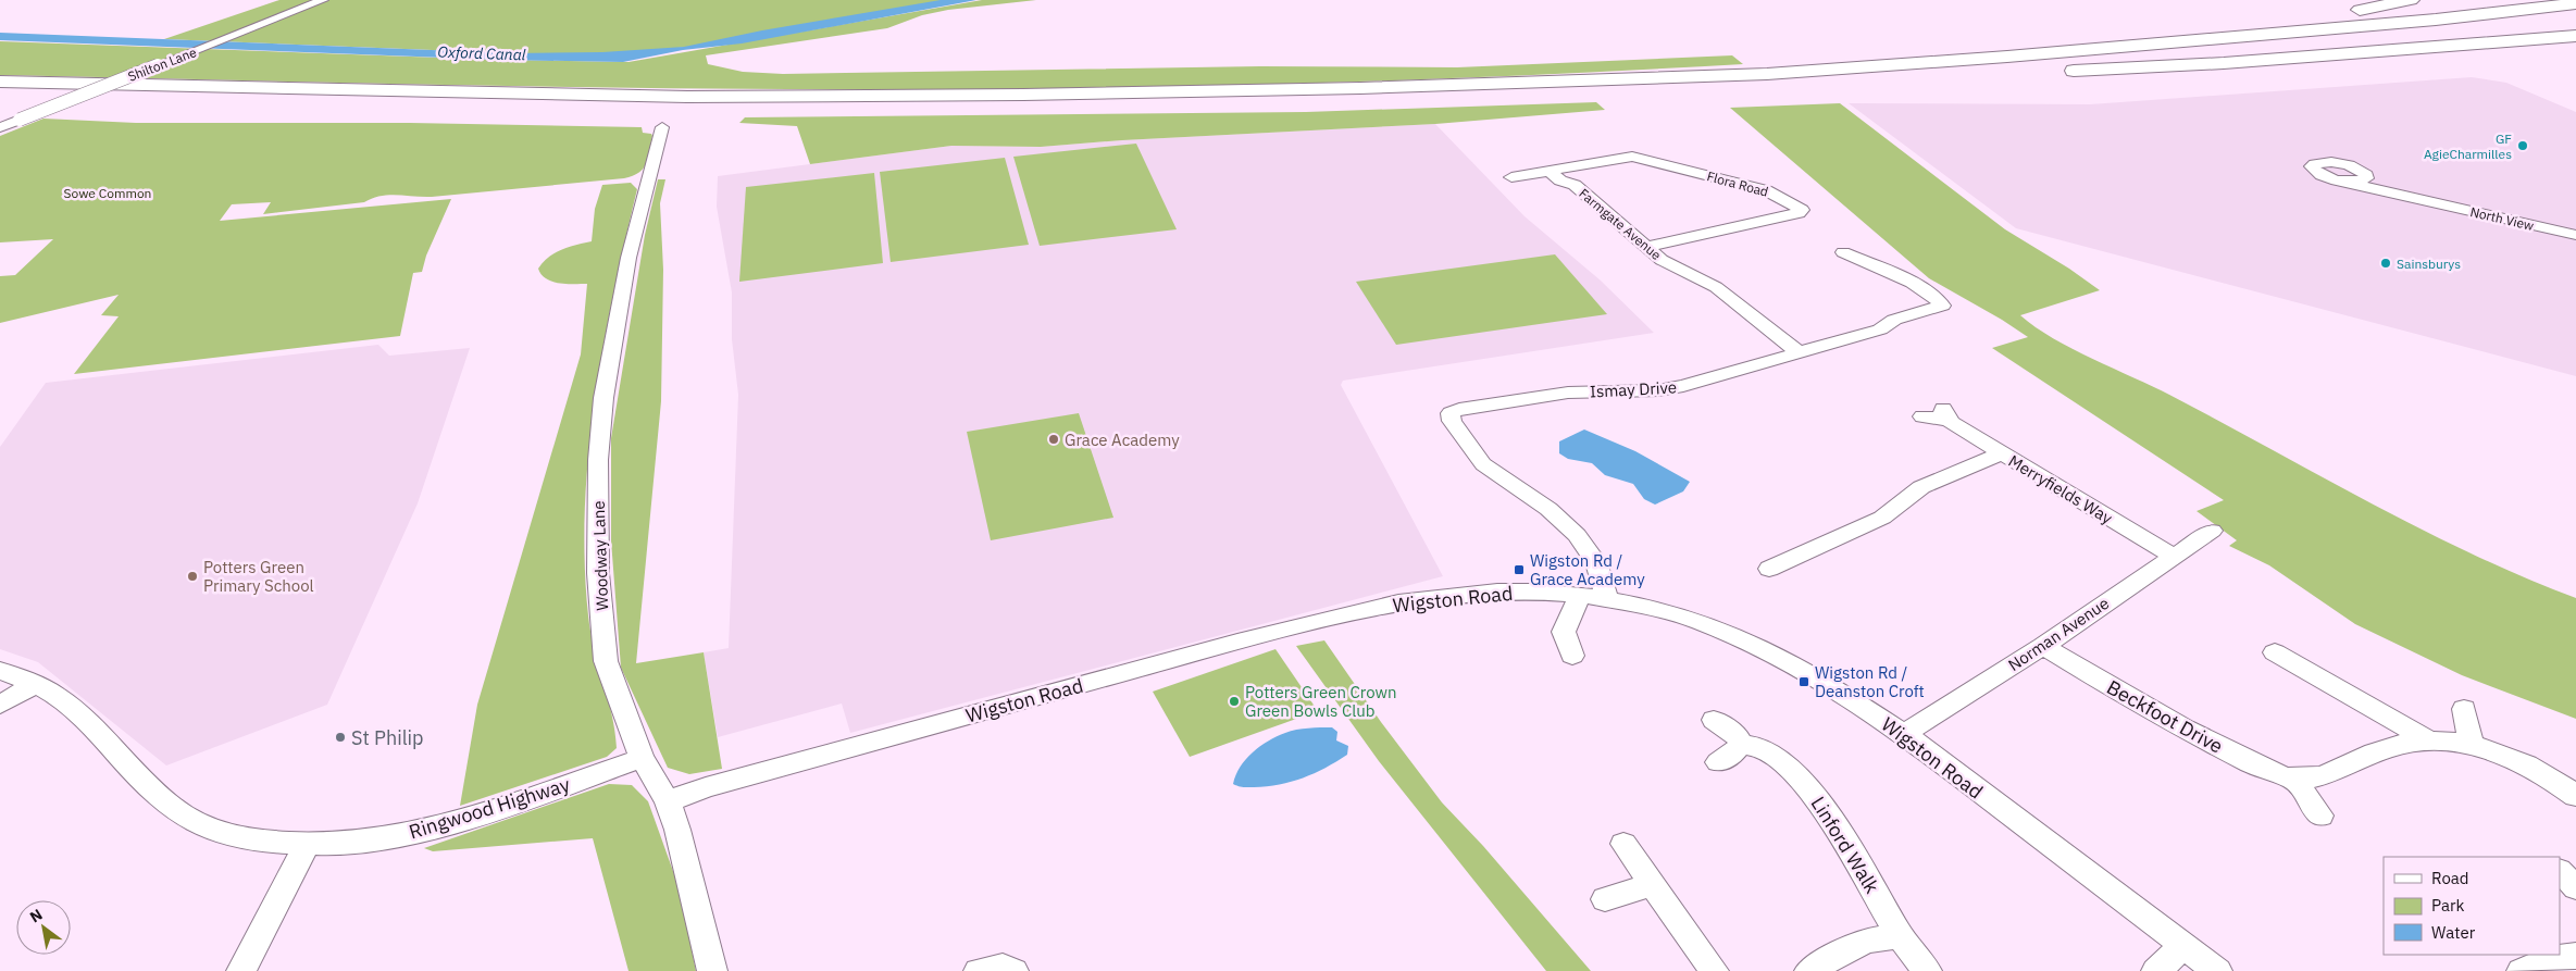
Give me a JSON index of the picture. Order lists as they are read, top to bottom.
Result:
{
  "streets": {
    "street": [
      "Shilton Lane",
      "Flora Road",
      "North View",
      "Farmgate Avenue",
      "Ismay Drive",
      "Merryfields Way",
      "Woodway Lane",
      "Wigston Road",
      "Norman Avenue",
      "Beckfoot Drive",
      "Ringwood Highway",
      "Linford Walk"
    ]
  },
  "crossings": [
    ["Flora Road", "Farmgate Avenue"],
    ["Farmgate Avenue", "Ismay Drive"],
    ["Ismay Drive", "Wigston Road"],
    ["Merryfields Way", "Norman Avenue"],
    ["Woodway Lane", "Wigston Road"],
    ["Woodway Lane", "Ringwood Highway"],
    ["Wigston Road", "Norman Avenue"],
    ["Norman Avenue", "Beckfoot Drive"]
  ],
  "water": ["Oxford Canal"],
  "parks": ["Sowe Common"],
  "places": {
    "other": [
      "GF AgieCharmilles",
      "Sainsburys",
      "Grace Academy",
      "Potters Green Primary School",
      "Potters Green Crown Green Bowls Club",
      "St Philip"
    ],
    "transit": ["Wigston Rd / Grace Academy", "Wigston Rd / Deanston Croft"]
  },
  "legend": ["Road", "Park", "Water"],
  "north": "top left"
}
